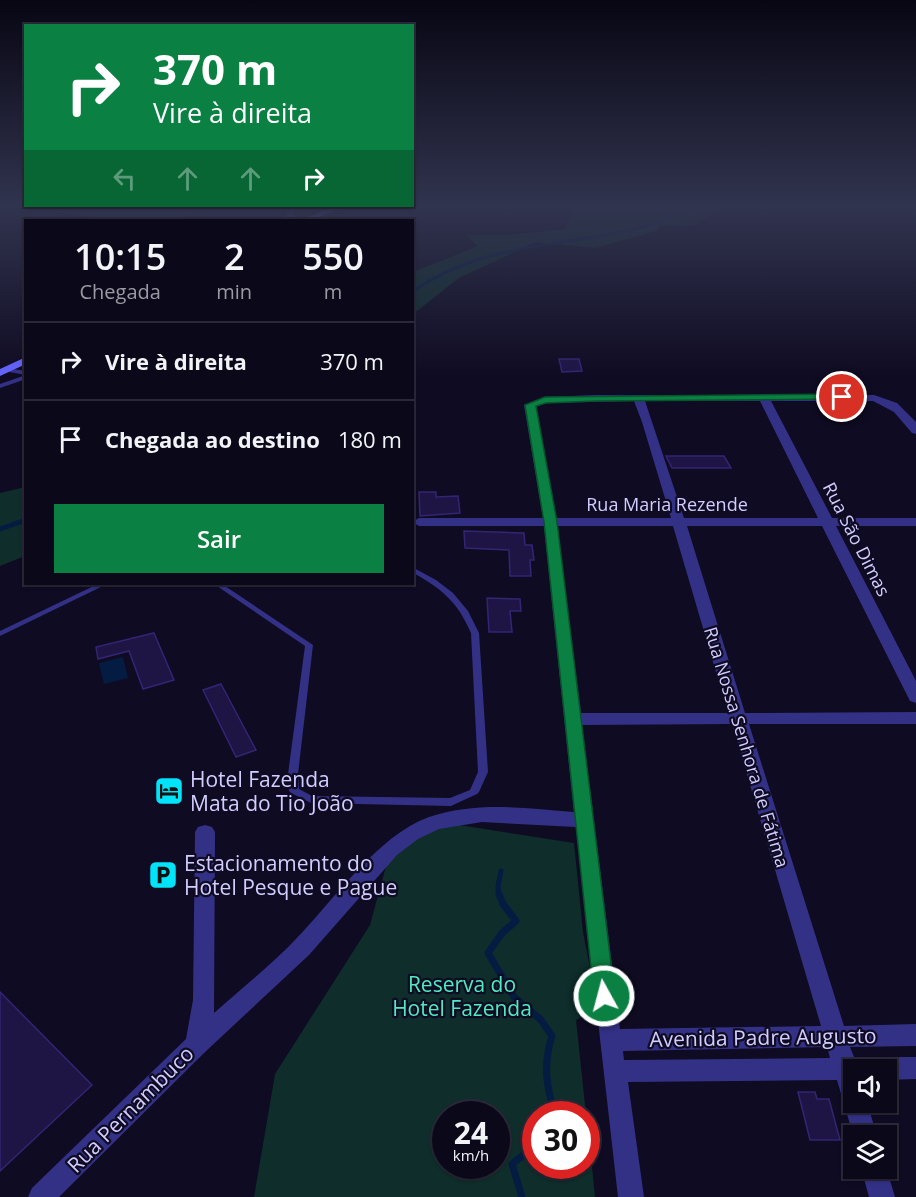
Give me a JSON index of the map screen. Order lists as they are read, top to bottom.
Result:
{
  "streets": {
    "street": [
      "Rua Maria Rezende",
      "Rua São Dimas",
      "Rua Nossa Senhora de Fátima",
      "Avenida Padre Augusto",
      "Rua Pernambuco"
    ]
  },
  "crossings": [
    ["Rua Maria Rezende", "Rua São Dimas"],
    ["Rua Maria Rezende", "Rua Nossa Senhora de Fátima"],
    ["Rua Nossa Senhora de Fátima", "Avenida Padre Augusto"]
  ],
  "parks": ["Reserva do Hotel Fazenda"],
  "places": {
    "hotel": ["Hotel Fazenda Mata do Tio João"],
    "parking": ["Estacionamento do Hotel Pesque e Pague"]
  },
  "page": {
    "turn": ["370 m", "Vire à direita"],
    "eta": [
      "10:15",
      "Chegada",
      "2",
      "min",
      "550",
      "m"
    ],
    "list": [
      {
        "name": "Vire à direita",
        "value": "370 m"
      },
      {
        "name": "Chegada ao destino",
        "value": "180 m"
      }
    ],
    "buttons": "Sair",
    "speed": "24 km/h",
    "limit": "30"
  }
}
